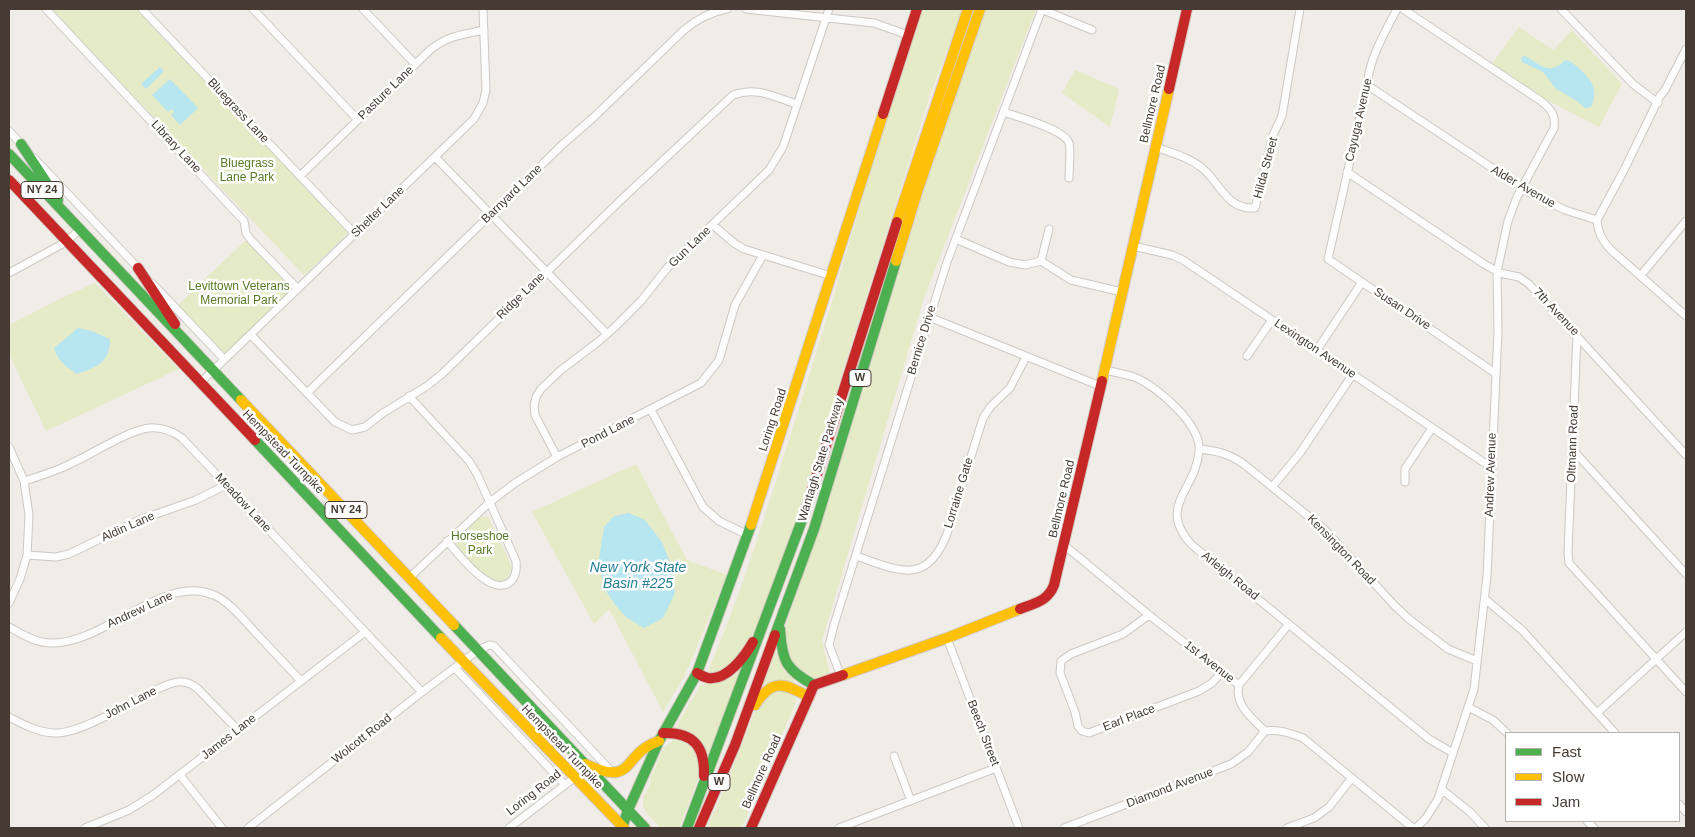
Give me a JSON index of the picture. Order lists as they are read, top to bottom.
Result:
{
  "streets": {
    "main road": [
      "Bellmore Road",
      "NY 24",
      "W",
      "Loring Road",
      "Hempstead Turnpike",
      "Wantagh State Parkway"
    ],
    "street": [
      "Pasture Lane",
      "Bluegrass Lane",
      "Cayuga Avenue",
      "Library Lane",
      "Hilda Street",
      "Alder Avenue",
      "Barnyard Lane",
      "Shelter Lane",
      "Gun Lane",
      "Ridge Lane",
      "Susan Drive",
      "7th Avenue",
      "Bernice Drive",
      "Lexington Avenue",
      "Pond Lane",
      "Oltmann Road",
      "Andrew Avenue",
      "Lorraine Gate",
      "Meadow Lane",
      "Aldin Lane",
      "Kensington Road",
      "Arleigh Road",
      "Andrew Lane",
      "1st Avenue",
      "John Lane",
      "Earl Place",
      "Beech Street",
      "James Lane",
      "Wolcott Road",
      "Diamond Avenue"
    ]
  },
  "crossings": [
    ["Pasture Lane", "Bluegrass Lane"],
    ["Pasture Lane", "Shelter Lane"],
    ["Bellmore Road", "Hilda Street"],
    ["Bellmore Road", "Bernice Drive"],
    ["Bellmore Road", "Lexington Avenue"],
    ["Bellmore Road", "1st Avenue"],
    ["Bellmore Road", "Beech Street"],
    ["Bluegrass Lane", "Shelter Lane"],
    ["Cayuga Avenue", "Alder Avenue"],
    ["Cayuga Avenue", "Susan Drive"],
    ["Cayuga Avenue", "7th Avenue"],
    ["Library Lane", "Shelter Lane"],
    ["Alder Avenue", "Andrew Avenue"],
    ["Barnyard Lane", "Ridge Lane"],
    ["Shelter Lane", "Ridge Lane"],
    ["Shelter Lane", "Hempstead Turnpike"],
    ["Gun Lane", "Ridge Lane"],
    ["Gun Lane", "Pond Lane"],
    ["Susan Drive", "Andrew Avenue"],
    ["7th Avenue", "Oltmann Road"],
    ["7th Avenue", "Andrew Avenue"],
    ["Bernice Drive", "Lorraine Gate"],
    ["Lexington Avenue", "Andrew Avenue"],
    ["Loring Road", "Hempstead Turnpike"],
    ["Pond Lane", "Hempstead Turnpike"],
    ["Hempstead Turnpike", "Wolcott Road"],
    ["Andrew Avenue", "Kensington Road"],
    ["Andrew Avenue", "Arleigh Road"],
    ["Meadow Lane", "Aldin Lane"],
    ["Meadow Lane", "James Lane"],
    ["Meadow Lane", "Wolcott Road"],
    ["Kensington Road", "Arleigh Road"],
    ["Andrew Lane", "James Lane"],
    ["1st Avenue", "Earl Place"],
    ["1st Avenue", "Diamond Avenue"],
    ["John Lane", "James Lane"]
  ],
  "water": ["New York State Basin #225"],
  "parks": ["Bluegrass Lane Park", "Levittown Veterans Memorial Park", "Horseshoe Park"],
  "legend": ["Fast", "Slow", "Jam"]
}
